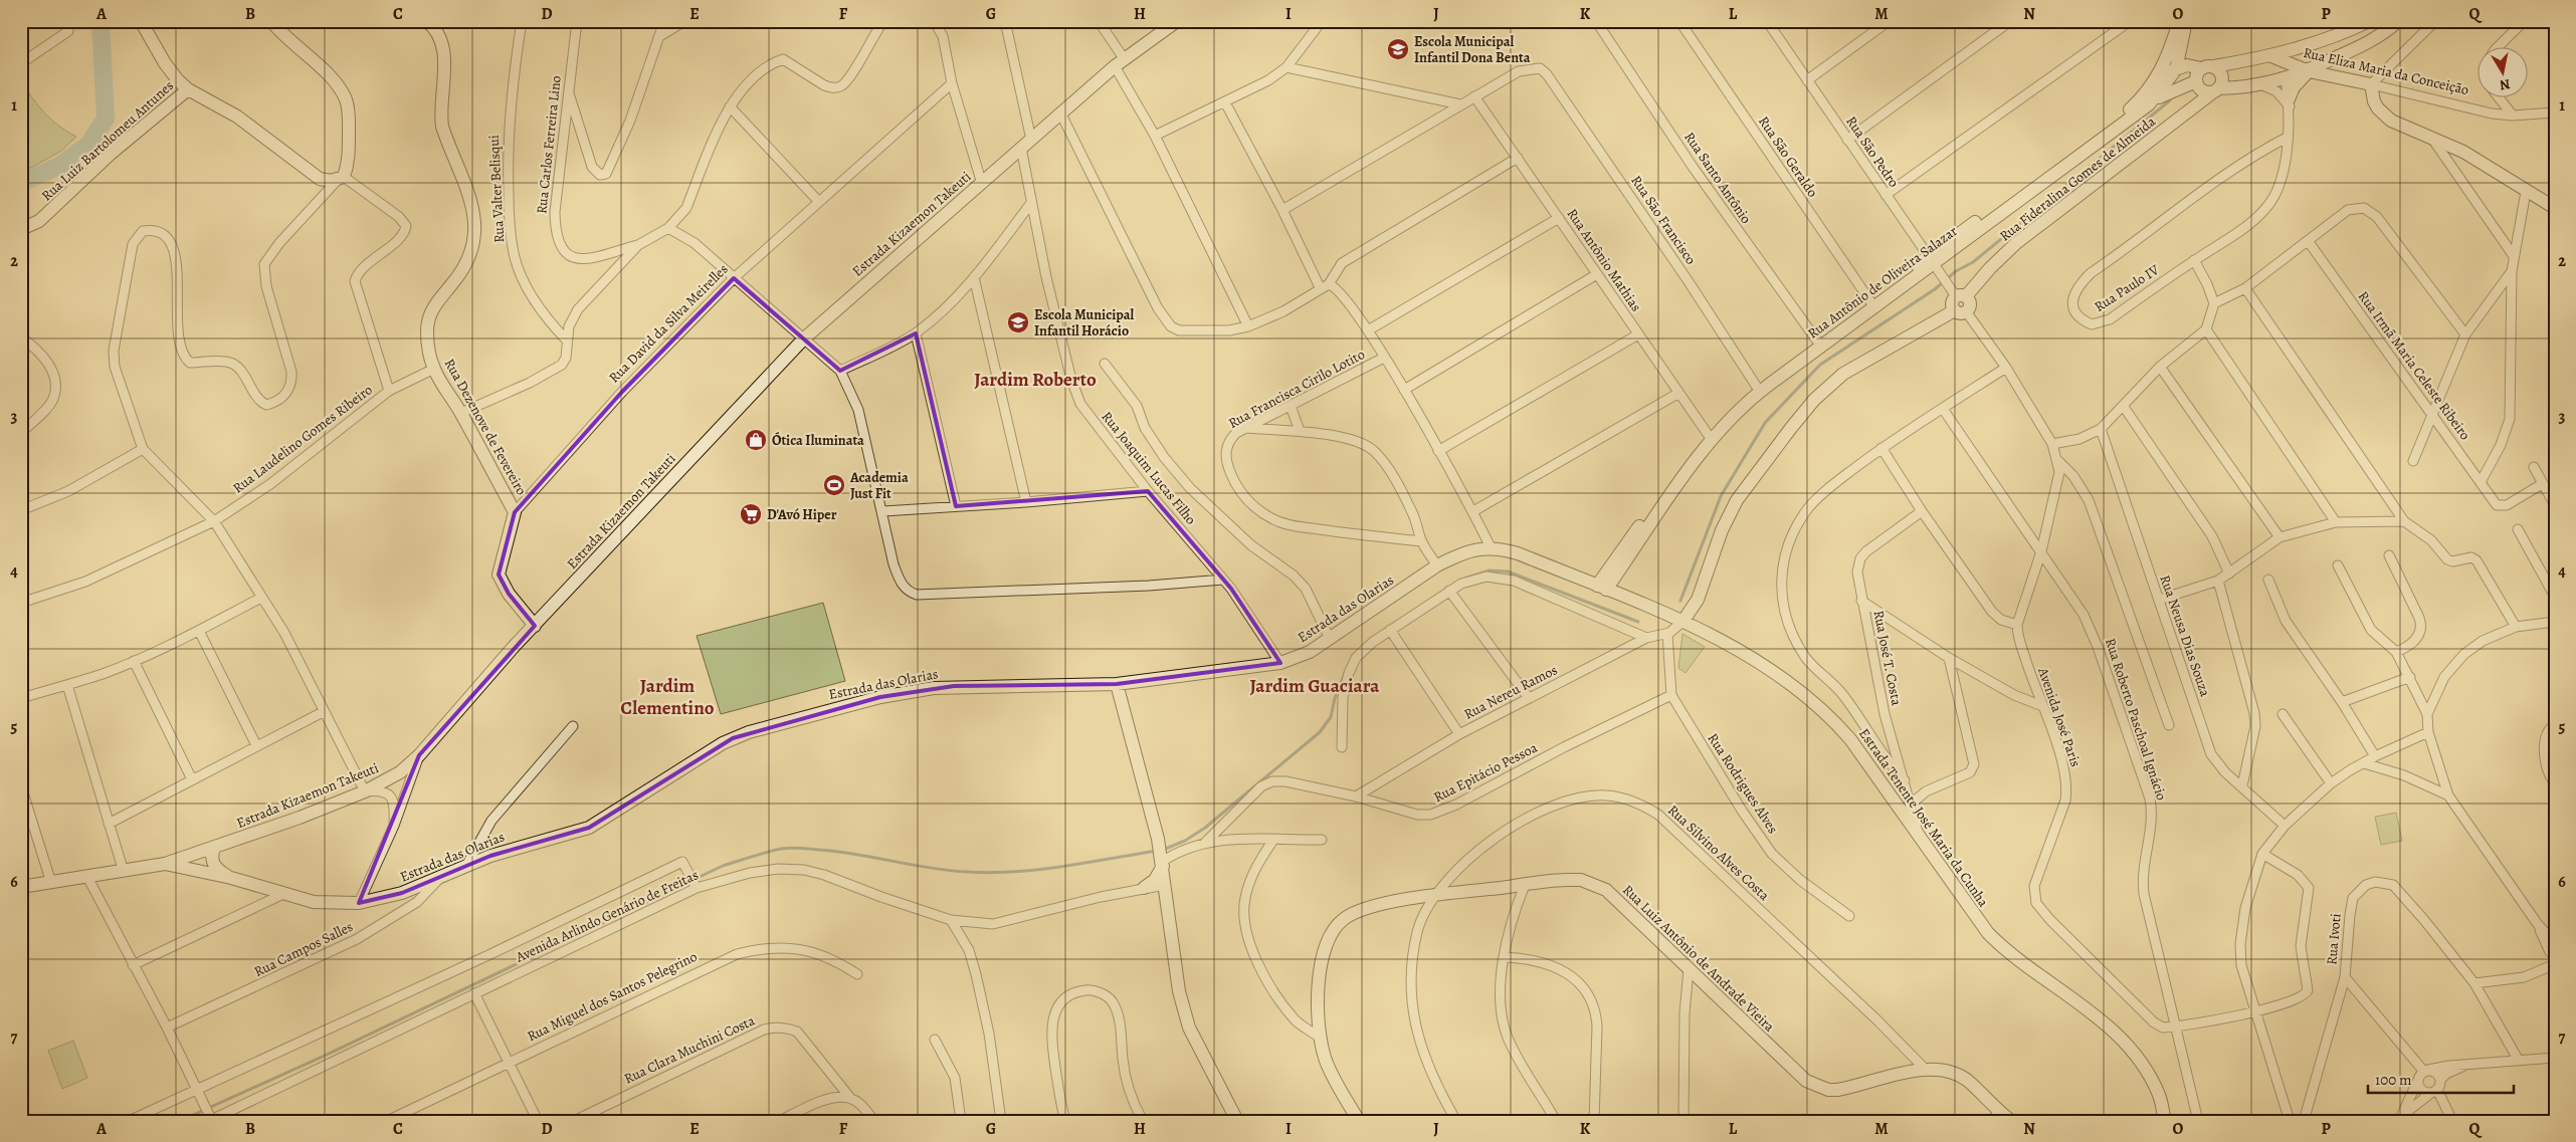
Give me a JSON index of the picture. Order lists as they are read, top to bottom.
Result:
{
  "streets": {
    "street": [
      "Rua Eliza Maria da Conceição",
      "Rua Luiz Bartolomeu Antunes",
      "Rua Carlos Ferreira Lino",
      "Rua São Pedro",
      "Rua São Geraldo",
      "Rua Santo Antônio",
      "Rua Fideralina Gomes de Almeida",
      "Rua Valter Belisqui",
      "Rua São Francisco",
      "Estrada Kizaemon Takeuti",
      "Rua Antônio Mathias",
      "Rua Antônio de Oliveira Salazar",
      "Rua Paulo IV",
      "Rua David da Silva Meirelles",
      "Rua Irmã Maria Celeste Ribeiro",
      "Rua Francisca Cirilo Lotito",
      "Rua Dezenove de Fevereiro",
      "Rua Laudelino Gomes Ribeiro",
      "Rua Joaquim Lucas Filho",
      "Estrada das Olarias",
      "Rua Neusa Dias Souza",
      "Rua José T. Costa",
      "Rua Nereu Ramos",
      "Avenida José Paris",
      "Rua Roberto Paschoal Ignácio",
      "Rua Epitácio Pessoa",
      "Rua Rodrigues Alves",
      "Estrada Tenente José Maria da Cunha",
      "Rua Silvino Alves Costa",
      "Avenida Arlindo Genário de Freitas",
      "Rua Ivoti",
      "Rua Campos Salles",
      "Rua Luiz Antônio de Andrade Vieira",
      "Rua Miguel dos Santos Pelegrino",
      "Rua Clara Muchini Costa"
    ]
  },
  "crossings": [
    ["Rua São Pedro", "Rua Fideralina Gomes de Almeida"],
    ["Rua São Pedro", "Rua Antônio de Oliveira Salazar"],
    ["Rua São Geraldo", "Rua Antônio de Oliveira Salazar"],
    ["Rua Santo Antônio", "Rua Antônio de Oliveira Salazar"],
    ["Rua São Francisco", "Rua Antônio Mathias"],
    ["Rua São Francisco", "Rua Antônio de Oliveira Salazar"],
    ["Estrada Kizaemon Takeuti", "Rua David da Silva Meirelles"],
    ["Estrada Kizaemon Takeuti", "Rua Joaquim Lucas Filho"],
    ["Estrada Kizaemon Takeuti", "Estrada das Olarias"],
    ["Rua Antônio Mathias", "Rua Antônio de Oliveira Salazar"],
    ["Rua Antônio de Oliveira Salazar", "Estrada das Olarias"],
    ["Rua Antônio de Oliveira Salazar", "Estrada Tenente José Maria da Cunha"],
    ["Rua David da Silva Meirelles", "Rua Dezenove de Fevereiro"],
    ["Rua Dezenove de Fevereiro", "Rua Laudelino Gomes Ribeiro"],
    ["Rua Joaquim Lucas Filho", "Estrada das Olarias"],
    ["Estrada das Olarias", "Estrada Tenente José Maria da Cunha"],
    ["Estrada das Olarias", "Rua Campos Salles"],
    ["Rua José T. Costa", "Estrada Tenente José Maria da Cunha"],
    ["Rua Nereu Ramos", "Rua Epitácio Pessoa"],
    ["Rua Nereu Ramos", "Rua Rodrigues Alves"],
    ["Avenida José Paris", "Rua Roberto Paschoal Ignácio"],
    ["Rua Epitácio Pessoa", "Rua Rodrigues Alves"],
    ["Rua Silvino Alves Costa", "Rua Luiz Antônio de Andrade Vieira"]
  ],
  "districts": ["Jardim Roberto", "Jardim Clementino", "Jardim Guaciara"],
  "places": {
    "school or university": ["Escola Municipal Infantil Dona Benta", "Escola Municipal Infantil Horácio"],
    "shop": ["Ótica Iluminata"],
    "sports": ["Academia Just Fit"],
    "supermarket": ["D'Avó Hiper"]
  },
  "scale_bar": "100 m",
  "north": "bottom",
  "grid": {
    "columns": [
      "A",
      "B",
      "C",
      "D",
      "E",
      "F",
      "G",
      "H",
      "I",
      "J",
      "K",
      "L",
      "M",
      "N",
      "O",
      "P",
      "Q"
    ],
    "rows": [
      "1",
      "2",
      "3",
      "4",
      "5",
      "6",
      "7"
    ]
  }
}
